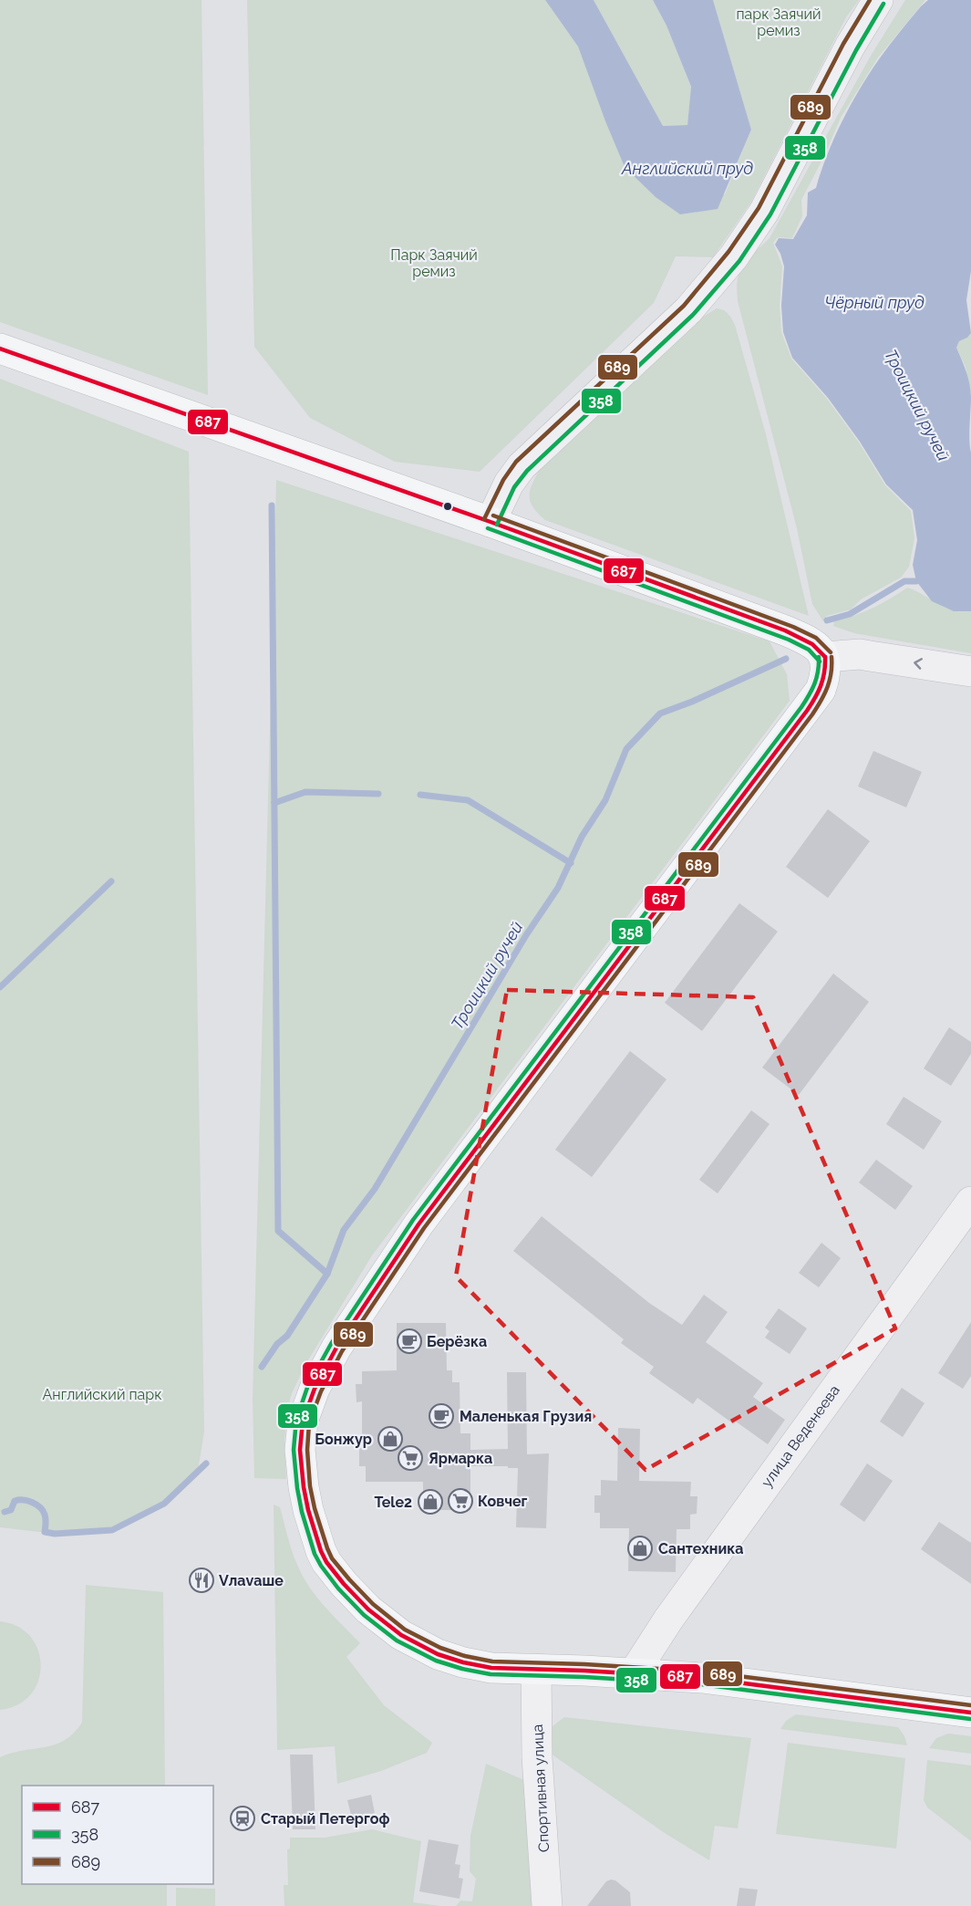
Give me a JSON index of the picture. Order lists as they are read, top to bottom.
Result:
{
  "streets": {
    "street": ["улица Веденеева", "Спортивная улица"]
  },
  "water": ["Английский пруд", "Чёрный пруд", "Троицкий ручей"],
  "parks": ["парк Заячий ремиз", "Парк Заячий ремиз", "Английский парк"],
  "places": {
    "cafe": ["Берёзка", "Маленькая Грузия"],
    "shop": ["Бонжур", "Tele2", "Сантехника"],
    "supermarket": ["Ярмарка", "Ковчег"],
    "restaurant": ["Vлаvаше"],
    "station": ["Старый Петергоф"]
  },
  "lines": ["transit line 689", "transit line 358", "transit line 687"],
  "legend": ["687", "358", "689"]
}
